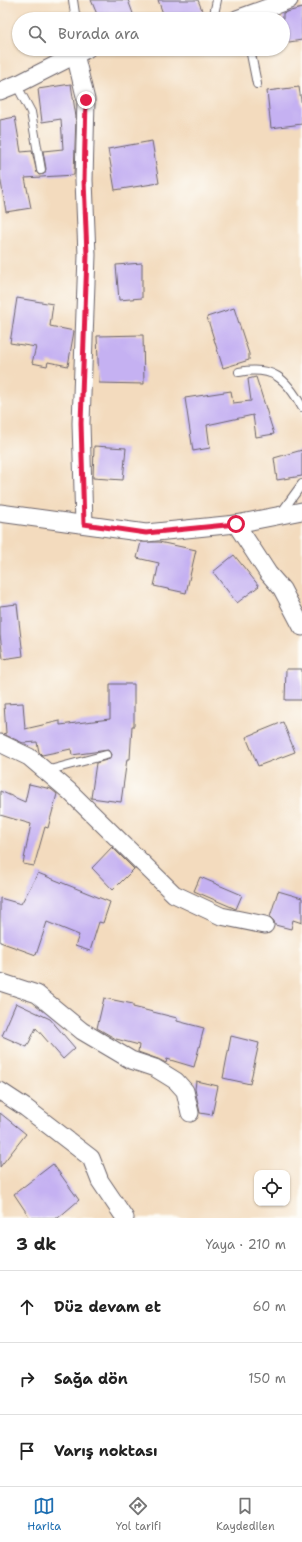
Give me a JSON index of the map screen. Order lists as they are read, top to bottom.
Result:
{
  "page": {
    "search": "Burada ara",
    "heading": ["3 dk", "Yaya · 210 m"],
    "list": [
      ["Düz devam et", "60 m"],
      ["Sağa dön", "150 m"],
      "Varış noktası"
    ],
    "nav": ["Harita", "Yol tarifi", "Kaydedilen"]
  }
}
